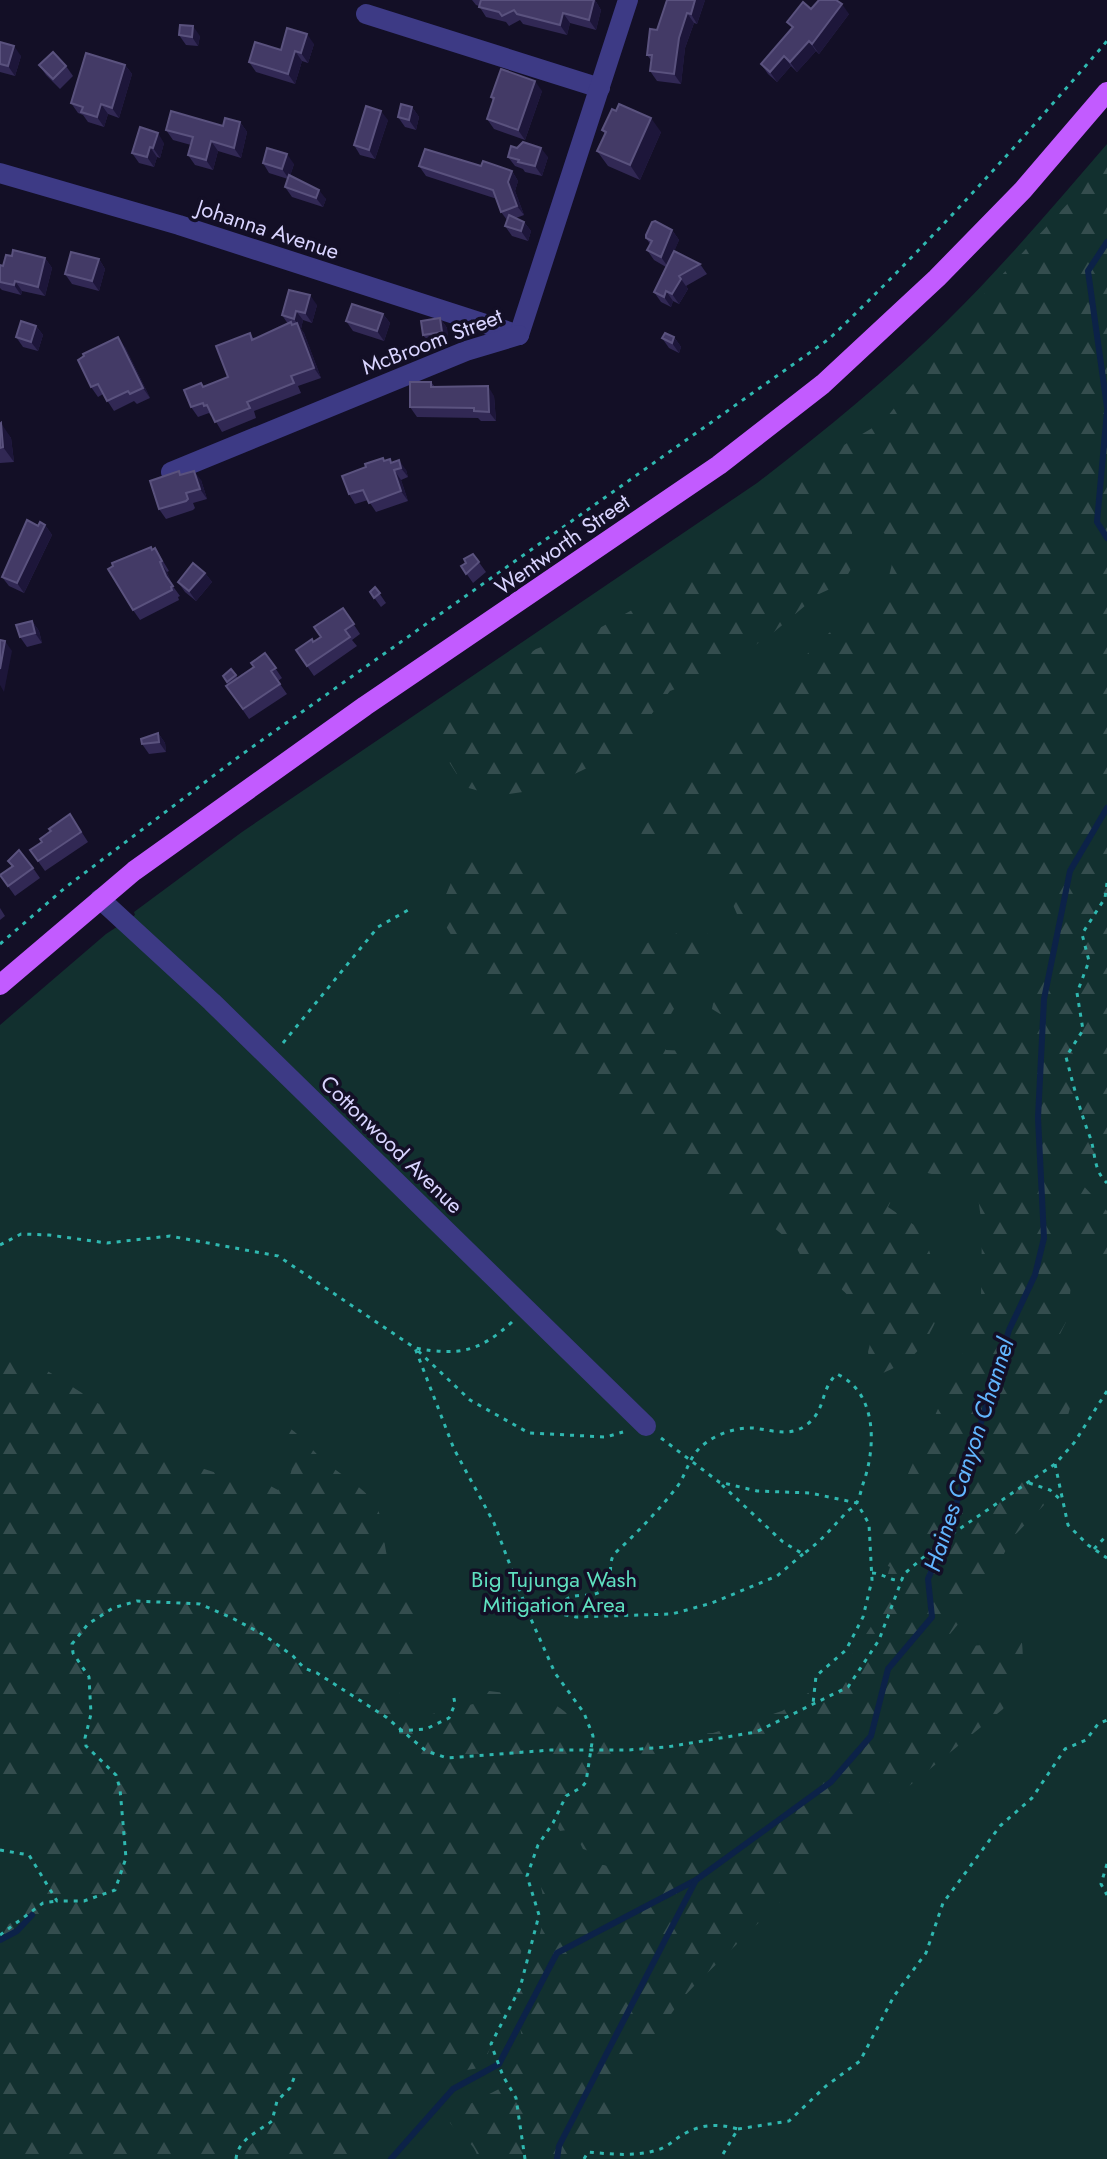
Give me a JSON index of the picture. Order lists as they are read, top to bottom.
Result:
{
  "streets": {
    "main road": ["Wentworth Street"],
    "street": ["Johanna Avenue", "McBroom Street", "Cottonwood Avenue"]
  },
  "crossings": [
    ["Johanna Avenue", "McBroom Street"],
    ["Wentworth Street", "Cottonwood Avenue"]
  ],
  "water": ["Haines Canyon Channel"],
  "parks": ["Big Tujunga Wash Mitigation Area"]
}
